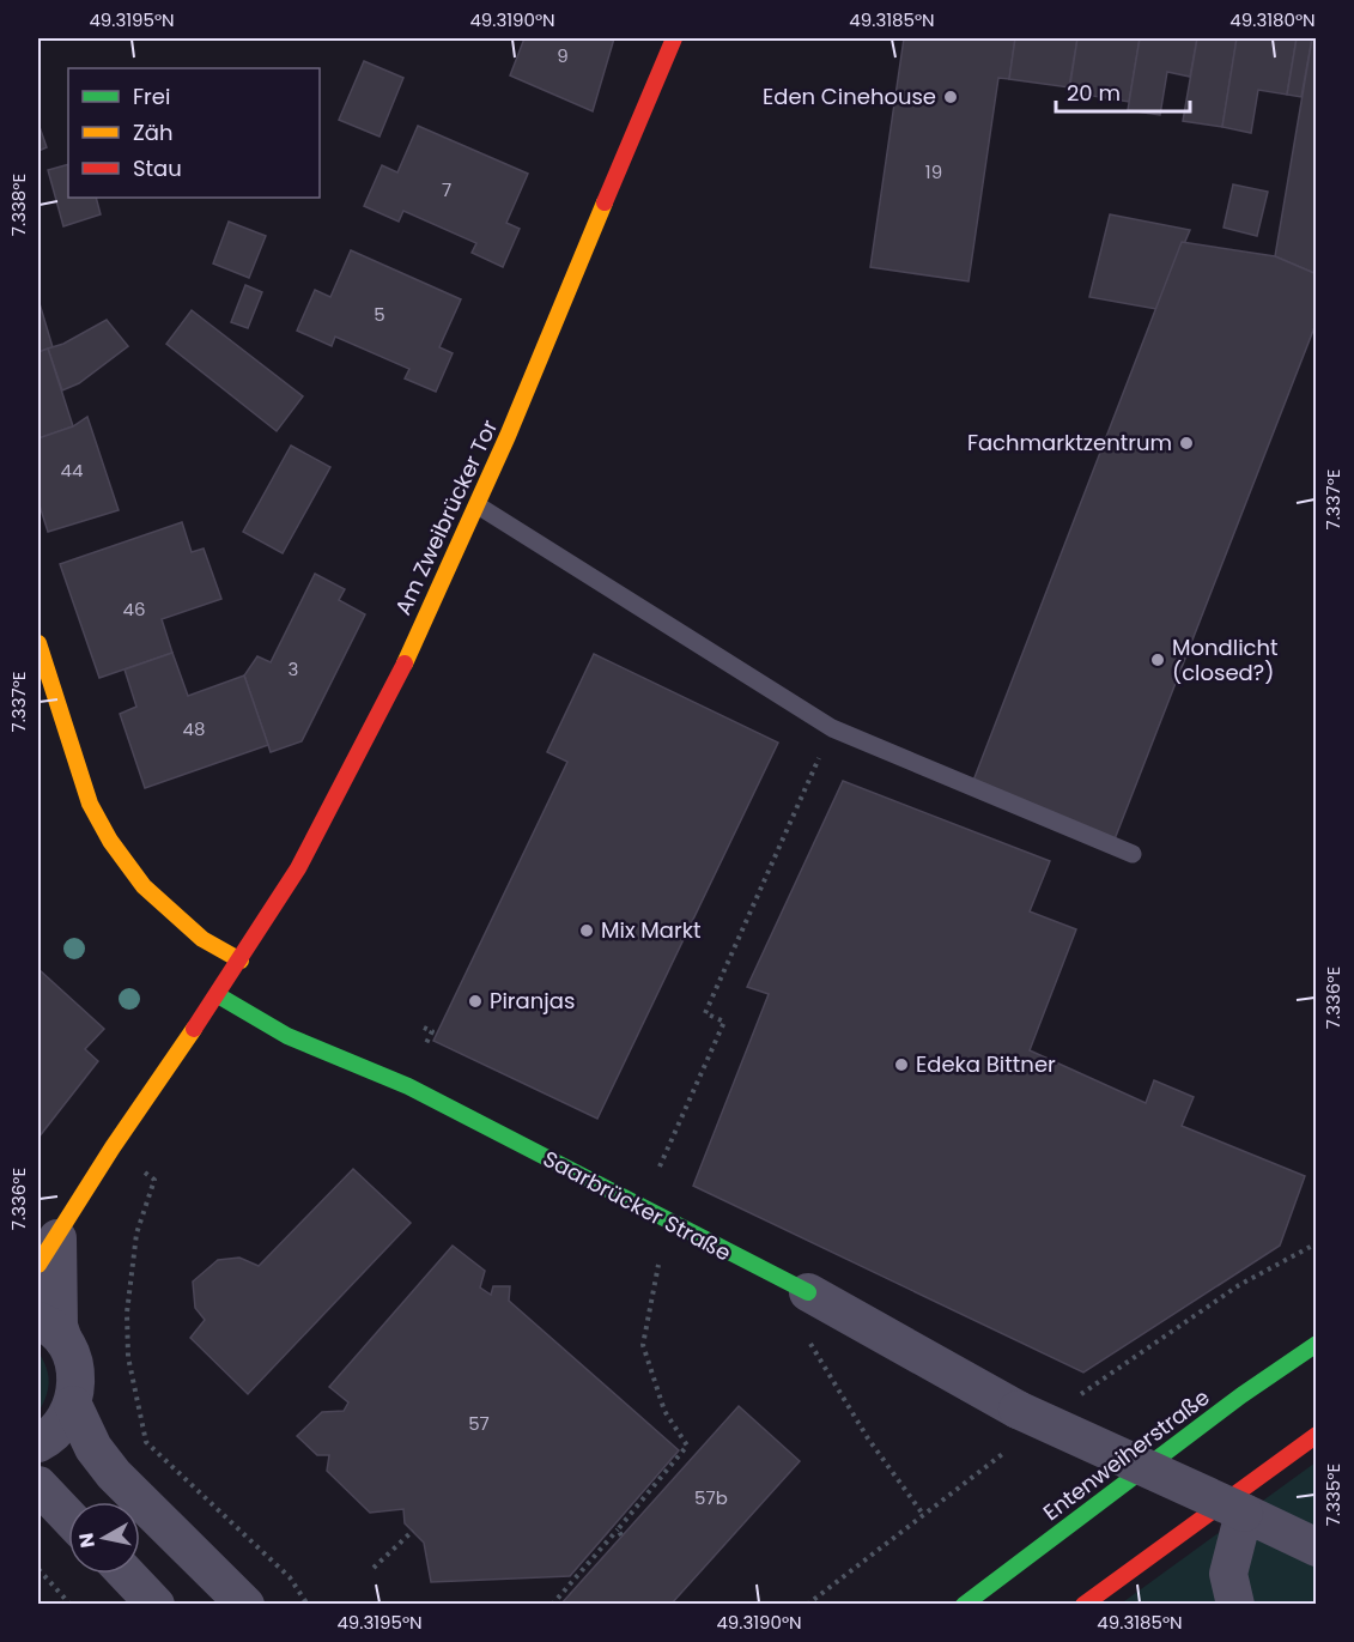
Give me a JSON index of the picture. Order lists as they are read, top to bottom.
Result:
{
  "streets": {
    "street": ["Am Zweibrücker Tor", "Saarbrücker Straße", "Entenweiherstraße"]
  },
  "crossings": [
    ["Am Zweibrücker Tor", "Saarbrücker Straße"]
  ],
  "places": [
    "Eden Cinehouse",
    "Fachmarktzentrum",
    "Mondlicht (closed?)",
    "Mix Markt",
    "Piranjas",
    "Edeka Bittner"
  ],
  "house_numbers": [
    "9",
    "19",
    "7",
    "5",
    "44",
    "46",
    "3",
    "48",
    "57",
    "57b"
  ],
  "legend": ["Frei", "Zäh", "Stau"],
  "scale_bar": "20 m",
  "north": "left",
  "coordinates": [
    "49.3195°N",
    "49.3190°N",
    "49.3185°N",
    "49.3180°N",
    "7.338°E",
    "7.337°E",
    "7.336°E",
    "7.335°E"
  ]
}
